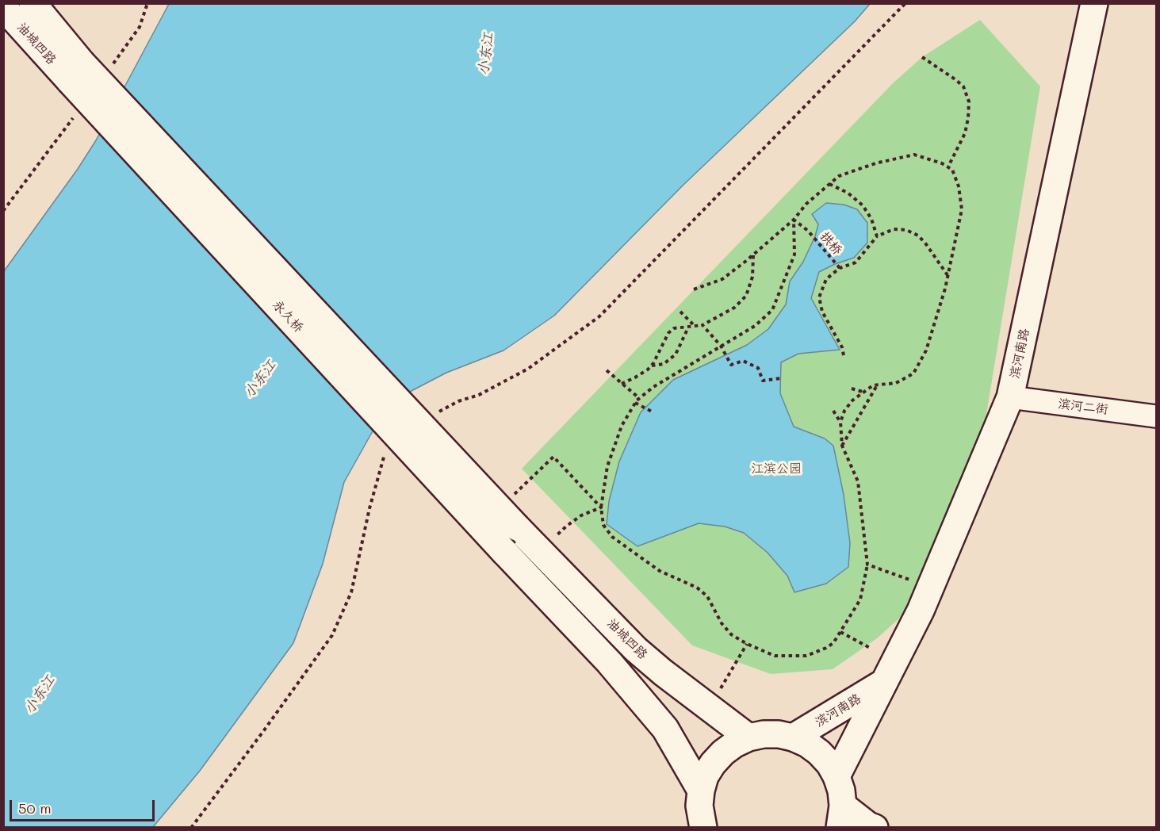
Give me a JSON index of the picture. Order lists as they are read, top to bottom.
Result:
{
  "streets": {
    "main road": ["油城四路", "永久桥", "滨河南路"],
    "street": ["滨河二街"],
    "path": ["拱桥"]
  },
  "crossings": [
    ["油城四路", "永久桥"],
    ["滨河南路", "滨河二街"]
  ],
  "water": ["小东江"],
  "parks": ["江滨公园"],
  "scale_bar": "50 m"
}
